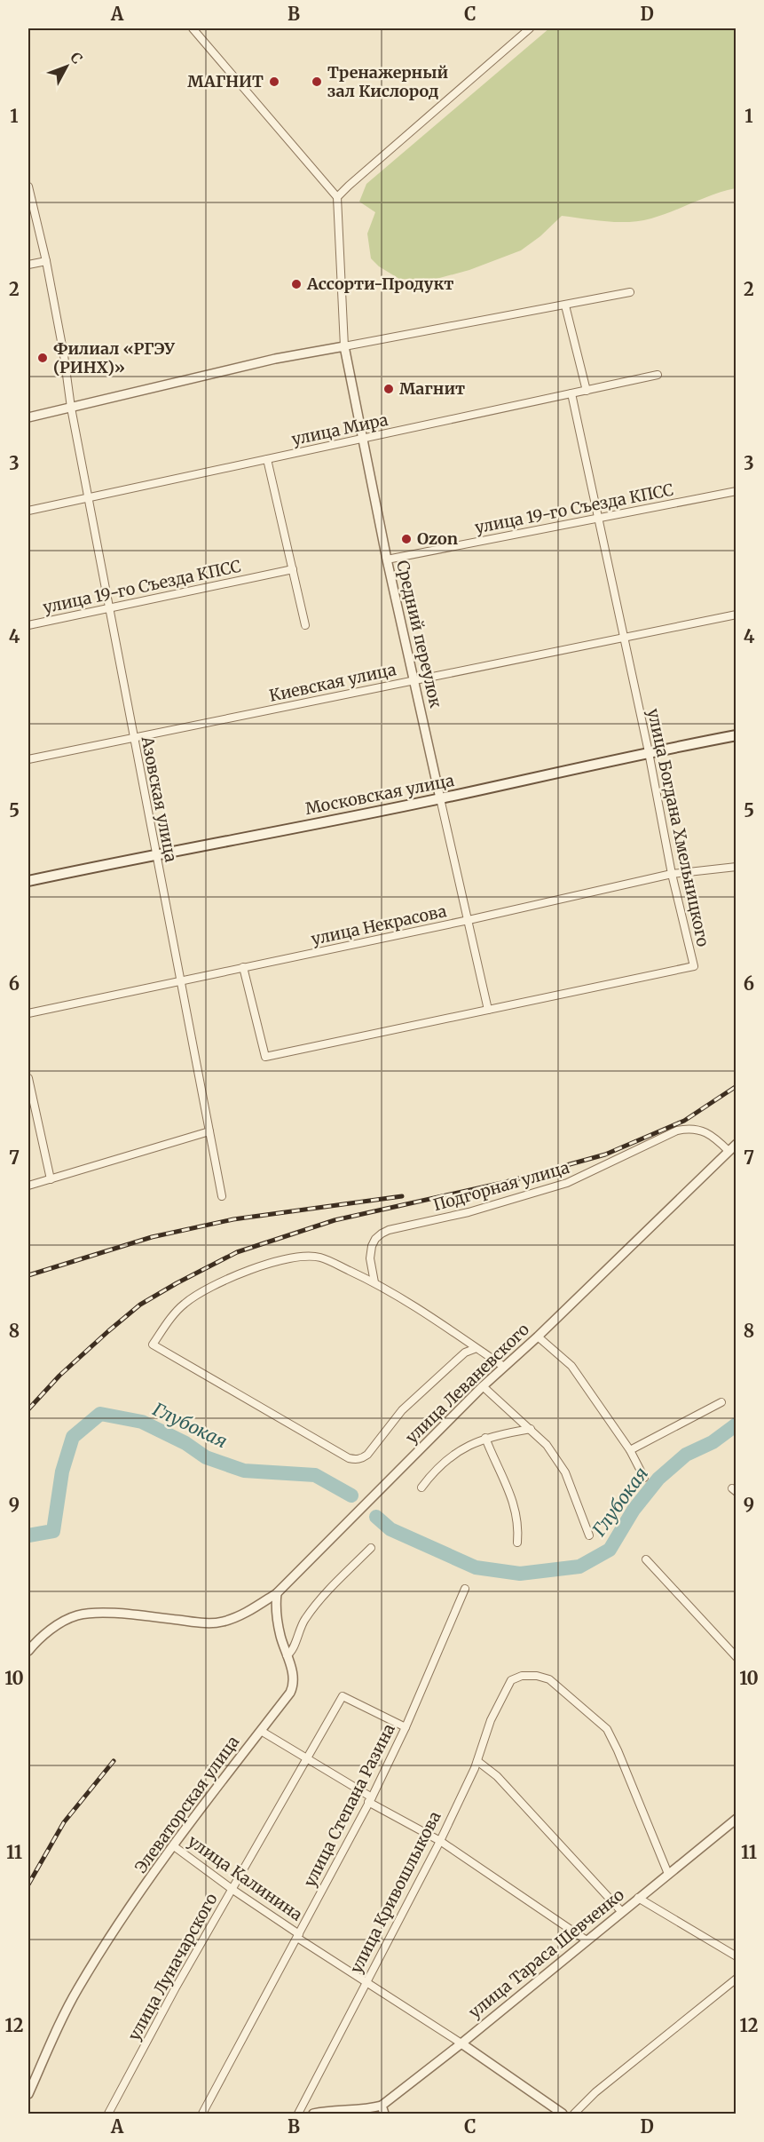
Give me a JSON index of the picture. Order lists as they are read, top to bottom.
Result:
{
  "streets": {
    "main road": ["Московская улица"],
    "street": [
      "улица Мира",
      "улица 19-го Съезда КПСС",
      "Средний переулок",
      "Киевская улица",
      "Азовская улица",
      "улица Богдана Хмельницкого",
      "улица Некрасова",
      "Подгорная улица",
      "улица Леваневского",
      "Элеваторская улица",
      "улица Степана Разина",
      "улица Калинина",
      "улица Кривошлыкова",
      "улица Тараса Шевченко",
      "улица Луначарского"
    ]
  },
  "crossings": [
    ["улица Мира", "Средний переулок"],
    ["улица Мира", "Азовская улица"],
    ["улица Мира", "улица Богдана Хмельницкого"],
    ["улица 19-го Съезда КПСС", "Средний переулок"],
    ["улица 19-го Съезда КПСС", "Азовская улица"],
    ["улица 19-го Съезда КПСС", "улица Богдана Хмельницкого"],
    ["Средний переулок", "Киевская улица"],
    ["Средний переулок", "Московская улица"],
    ["Средний переулок", "улица Богдана Хмельницкого"],
    ["Средний переулок", "улица Некрасова"],
    ["Киевская улица", "Азовская улица"],
    ["Киевская улица", "улица Богдана Хмельницкого"],
    ["Московская улица", "Азовская улица"],
    ["Московская улица", "улица Богдана Хмельницкого"],
    ["Азовская улица", "улица Некрасова"],
    ["улица Богдана Хмельницкого", "улица Некрасова"],
    ["Подгорная улица", "улица Леваневского"],
    ["улица Леваневского", "Элеваторская улица"],
    ["Элеваторская улица", "улица Калинина"],
    ["улица Степана Разина", "улица Калинина"],
    ["улица Степана Разина", "улица Луначарского"],
    ["улица Калинина", "улица Кривошлыкова"],
    ["улица Калинина", "улица Тараса Шевченко"],
    ["улица Калинина", "улица Луначарского"],
    ["улица Кривошлыкова", "улица Тараса Шевченко"]
  ],
  "water": ["Глубокая"],
  "places": [
    "МАГНИТ",
    "Тренажерный зал Кислород",
    "Ассорти-Продукт",
    "Филиал «РГЭУ (РИНХ)»",
    "Магнит",
    "Ozon"
  ],
  "north": "top right",
  "grid": {
    "columns": [
      "A",
      "B",
      "C",
      "D"
    ],
    "rows": [
      "1",
      "2",
      "3",
      "4",
      "5",
      "6",
      "7",
      "8",
      "9",
      "10",
      "11",
      "12"
    ]
  }
}
